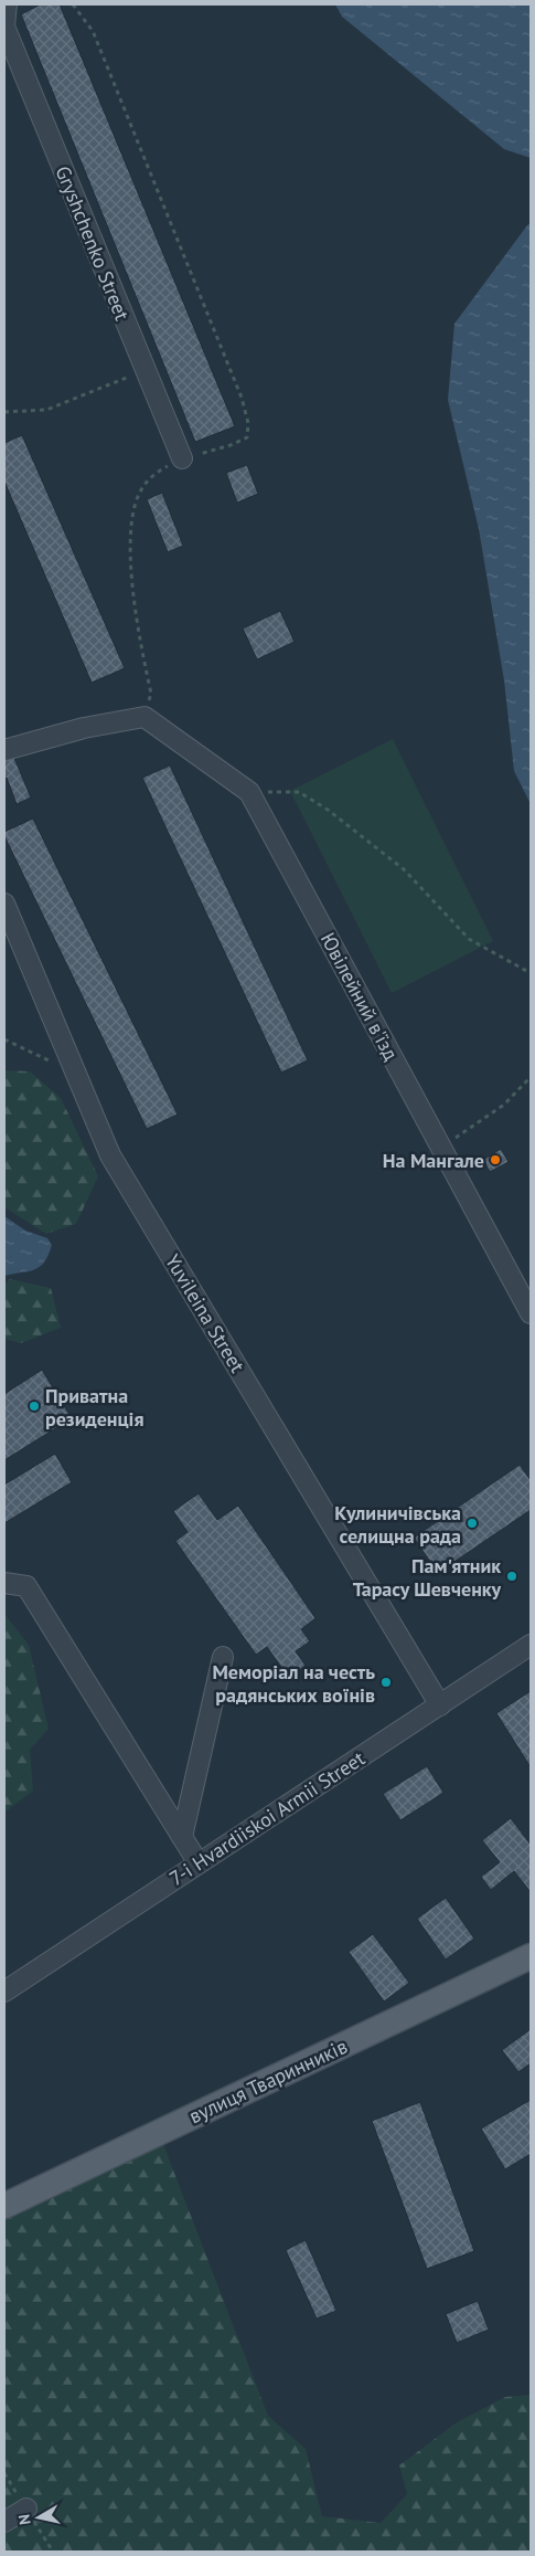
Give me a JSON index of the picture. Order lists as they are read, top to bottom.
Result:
{
  "streets": {
    "main road": ["вулиця Тваринників"],
    "street": [
      "Gryshchenko Street",
      "Ювілейний в'їзд",
      "Yuvileina Street",
      "7-i Hvardiiskoi Armii Street"
    ]
  },
  "crossings": [
    ["Yuvileina Street", "7-i Hvardiiskoi Armii Street"]
  ],
  "places": [
    "На Мангале",
    "Приватна резиденція",
    "Кулиничівська селищна рада",
    "Пам'ятник Тарасу Шевченку",
    "Меморіал на честь радянських воїнів"
  ],
  "north": "left"
}
